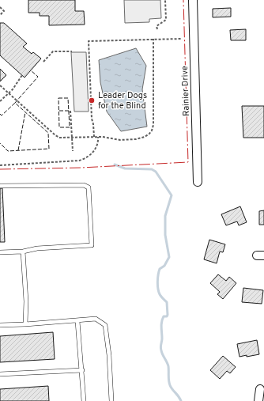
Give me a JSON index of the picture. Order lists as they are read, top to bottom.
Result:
{
  "streets": {
    "street": ["Rainier Drive"]
  },
  "places": ["Leader Dogs for the Blind"]
}
